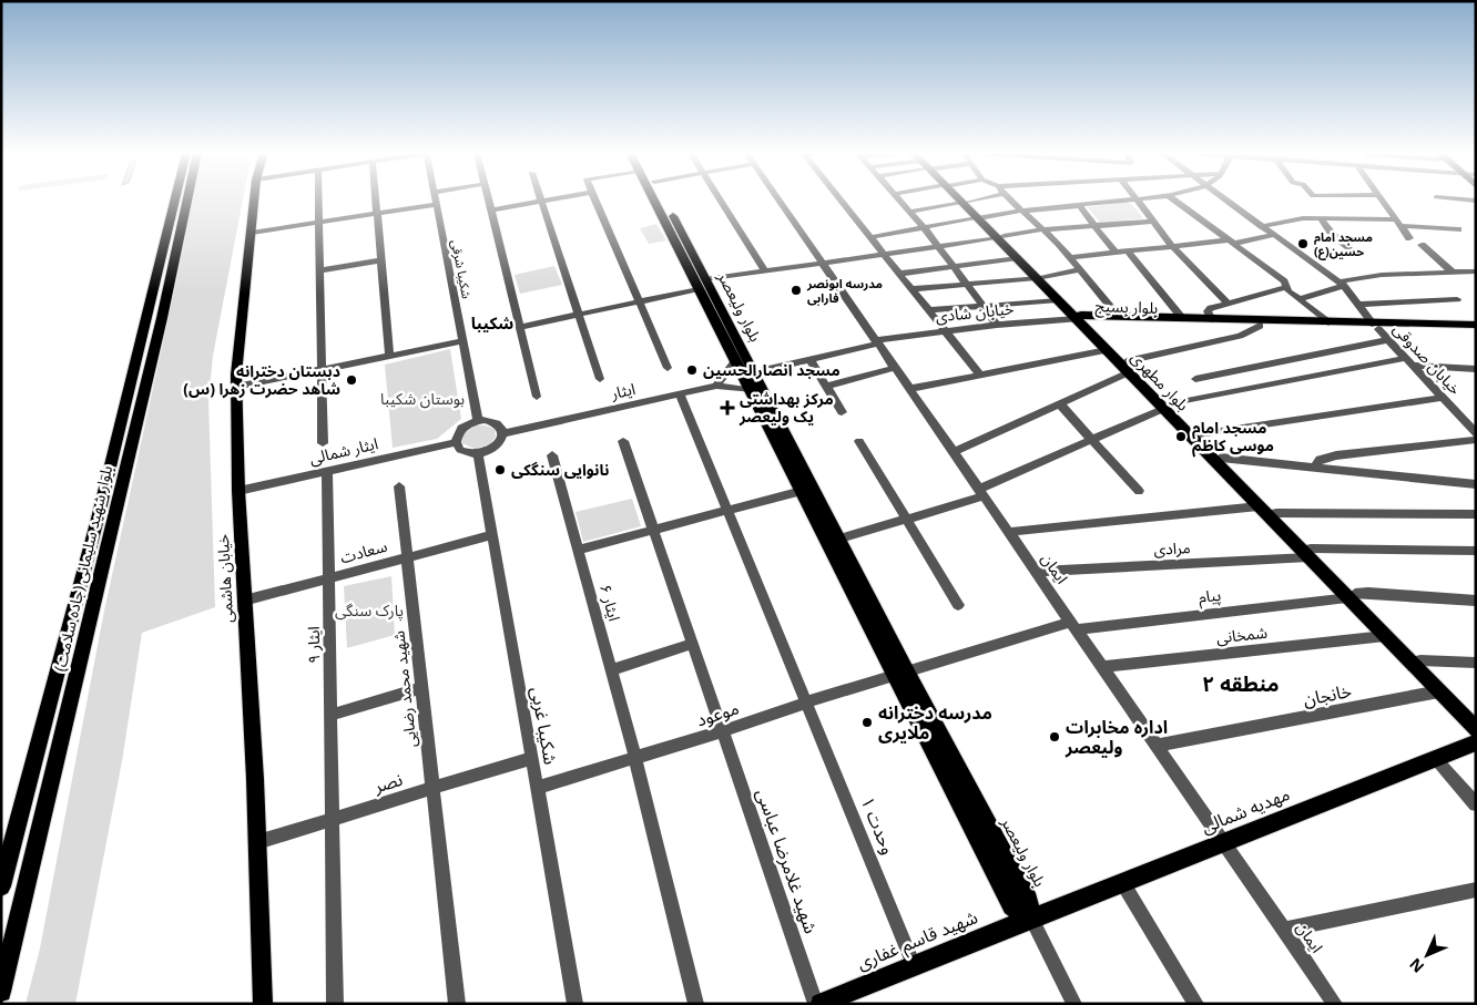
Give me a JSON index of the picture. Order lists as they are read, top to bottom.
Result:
{
  "streets": {
    "main road": [
      "بلوار ولیعصر",
      "بلوار بسیج",
      "بلوار مطهری",
      "بلوار شهید سلیمانی (جاده سلامت)",
      "خیابان هاشمی",
      "مهدیه شمالی",
      "شهید قاسم غفاری"
    ],
    "street": [
      "شکیبا شرقی",
      "خیابان شادی",
      "خیابان صدوقی",
      "ایثار",
      "ایثار شمالی",
      "مرادی",
      "سعادت",
      "ایمان",
      "پیام",
      "ایثار ۶",
      "شمخانی",
      "ایثار ۹",
      "شهید محمد رضایی",
      "خانجان",
      "موعود",
      "شکیبا غربی",
      "نصر",
      "وحدت ۱",
      "شهید غلامرضا عباسی"
    ]
  },
  "crossings": [
    ["شکیبا شرقی", "ایثار"],
    ["شکیبا شرقی", "ایثار شمالی"],
    ["شکیبا شرقی", "شکیبا غربی"],
    ["بلوار ولیعصر", "خیابان شادی"],
    ["بلوار ولیعصر", "ایثار"],
    ["بلوار ولیعصر", "پیام"],
    ["بلوار ولیعصر", "موعود"],
    ["بلوار ولیعصر", "مهدیه شمالی"],
    ["بلوار ولیعصر", "شهید قاسم غفاری"],
    ["بلوار بسیج", "خیابان شادی"],
    ["بلوار بسیج", "خیابان صدوقی"],
    ["بلوار بسیج", "بلوار مطهری"],
    ["خیابان شادی", "بلوار مطهری"],
    ["خیابان شادی", "ایمان"],
    ["بلوار مطهری", "مرادی"],
    ["بلوار مطهری", "پیام"],
    ["بلوار مطهری", "شمخانی"],
    ["بلوار مطهری", "خانجان"],
    ["ایثار", "ایثار شمالی"],
    ["ایثار", "شکیبا غربی"],
    ["ایثار", "وحدت ۱"],
    ["ایثار شمالی", "خیابان هاشمی"],
    ["ایثار شمالی", "ایثار ۹"],
    ["ایثار شمالی", "شکیبا غربی"],
    ["مرادی", "ایمان"],
    ["سعادت", "خیابان هاشمی"],
    ["سعادت", "ایثار ۹"],
    ["سعادت", "شهید محمد رضایی"],
    ["سعادت", "شکیبا غربی"],
    ["ایمان", "پیام"],
    ["ایمان", "شمخانی"],
    ["ایمان", "خانجان"],
    ["ایمان", "مهدیه شمالی"],
    ["خیابان هاشمی", "نصر"],
    ["پیام", "موعود"],
    ["ایثار ۶", "موعود"],
    ["ایثار ۹", "نصر"],
    ["شهید محمد رضایی", "نصر"],
    ["موعود", "شکیبا غربی"],
    ["موعود", "وحدت ۱"],
    ["موعود", "شهید غلامرضا عباسی"],
    ["شکیبا غربی", "نصر"],
    ["مهدیه شمالی", "شهید قاسم غفاری"],
    ["وحدت ۱", "شهید قاسم غفاری"]
  ],
  "districts": ["شکیبا", "منطقه ۲"],
  "parks": ["بوستان شکیبا", "پارک سنگی"],
  "places": {
    "other": [
      "مسجد امام حسین(ع)",
      "مدرسه ابونصر فارابی",
      "مسجد انصارالحسین",
      "دبستان دخترانه شاهد حضرت زهرا (س)",
      "مسجد امام موسی کاظم",
      "نانوایی سنگکی",
      "مدرسه دخترانه ملایری",
      "اداره مخابرات ولیعصر"
    ],
    "health": ["مرکز بهداشتی یک ولیعصر"]
  },
  "north": "bottom left"
}
